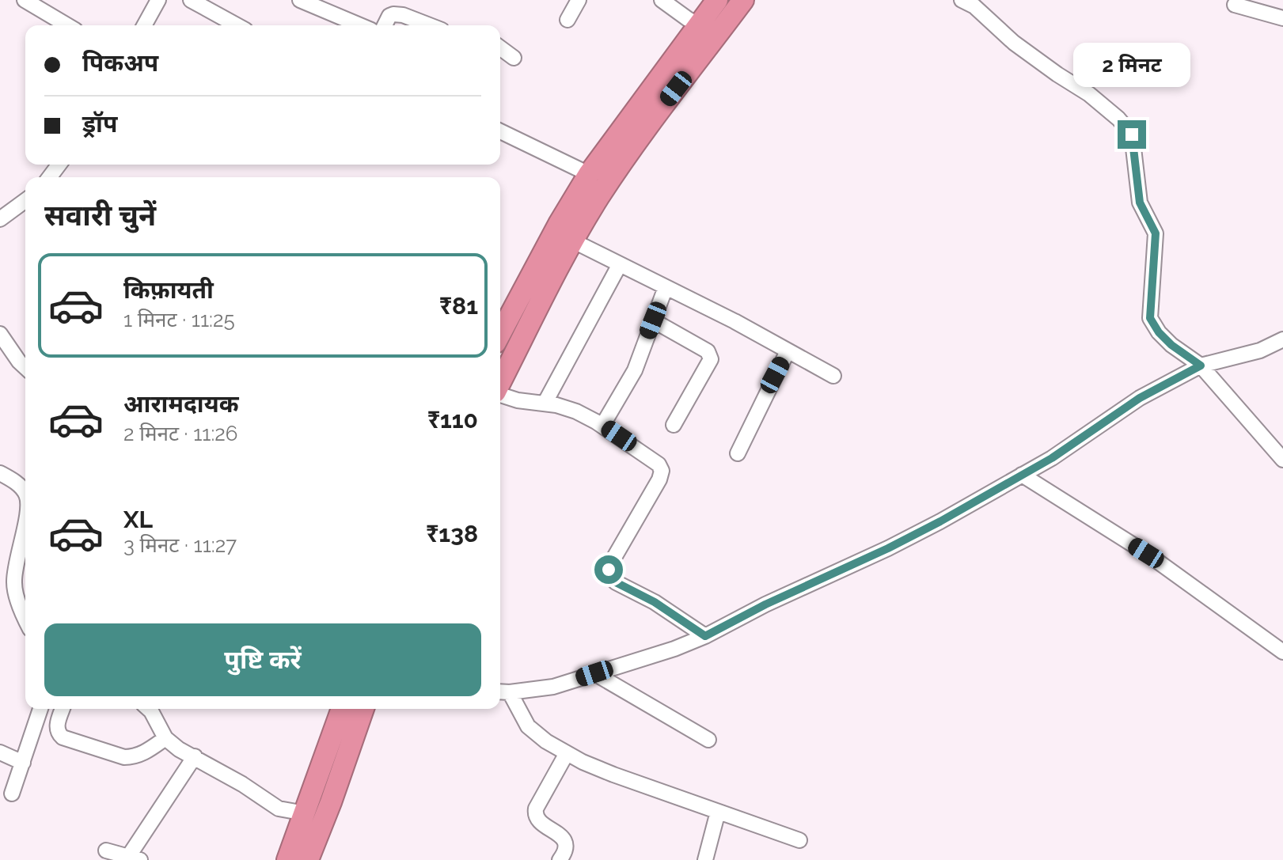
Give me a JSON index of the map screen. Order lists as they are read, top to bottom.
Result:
{
  "page": {
    "banner": ["पिकअप", "ड्रॉप"],
    "bubble": "2 मिनट",
    "heading": "सवारी चुनें",
    "list": [
      {
        "name": "किफ़ायती",
        "note": "1 मिनट · 11:25",
        "value": "₹81"
      },
      {
        "name": "आरामदायक",
        "note": "2 मिनट · 11:26",
        "value": "₹110"
      },
      {
        "name": "XL",
        "note": "3 मिनट · 11:27",
        "value": "₹138"
      }
    ],
    "buttons": "पुष्टि करें"
  }
}
